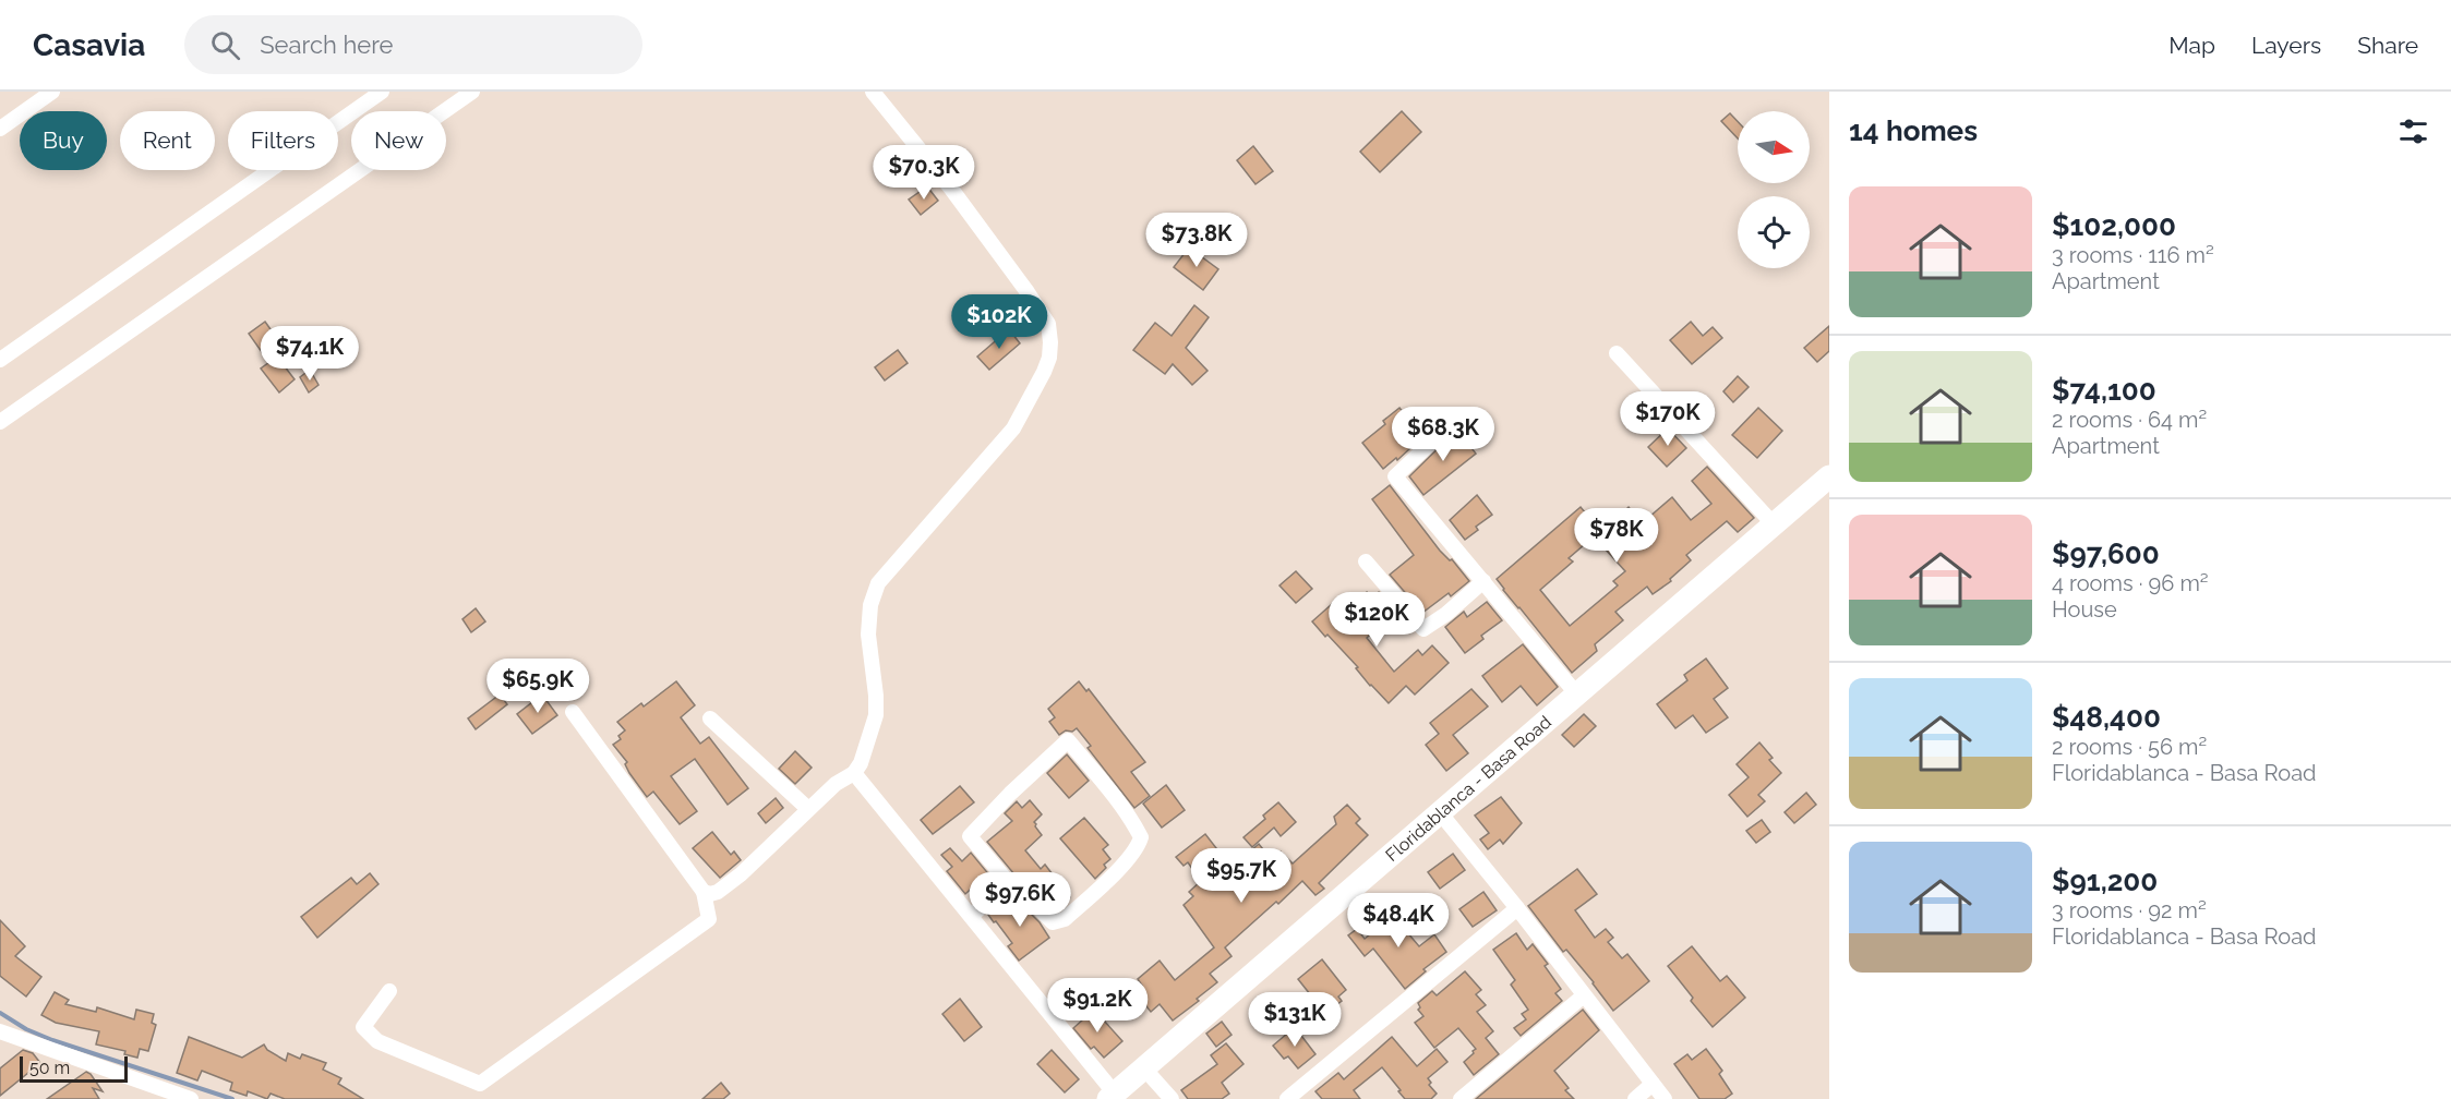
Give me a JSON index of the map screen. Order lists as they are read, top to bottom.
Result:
{
  "streets": {
    "main road": ["Floridablanca - Basa Road"]
  },
  "scale_bar": "50 m",
  "north": "right",
  "page": {
    "header": "Casavia",
    "search": "Search here",
    "nav": ["Map", "Layers", "Share"],
    "heading": "14 homes",
    "chip": [
      "Buy",
      "Rent",
      "Filters",
      "New"
    ],
    "price": [
      "$70.3K",
      "$73.8K",
      "$102K",
      "$74.1K",
      "$170K",
      "$68.3K",
      "$78K",
      "$120K",
      "$65.9K",
      "$95.7K",
      "$97.6K",
      "$48.4K",
      "$91.2K",
      "$131K"
    ],
    "list": [
      {
        "name": "$102,000",
        "note": "3 rooms · 116 m² · Apartment"
      },
      {
        "name": "$74,100",
        "note": "2 rooms · 64 m² · Apartment"
      },
      {
        "name": "$97,600",
        "note": "4 rooms · 96 m² · House"
      },
      {
        "name": "$48,400",
        "note": "2 rooms · 56 m² · Floridablanca - Basa Road"
      },
      {
        "name": "$91,200",
        "note": "3 rooms · 92 m² · Floridablanca - Basa Road"
      }
    ],
    "scale": "50 m"
  }
}
